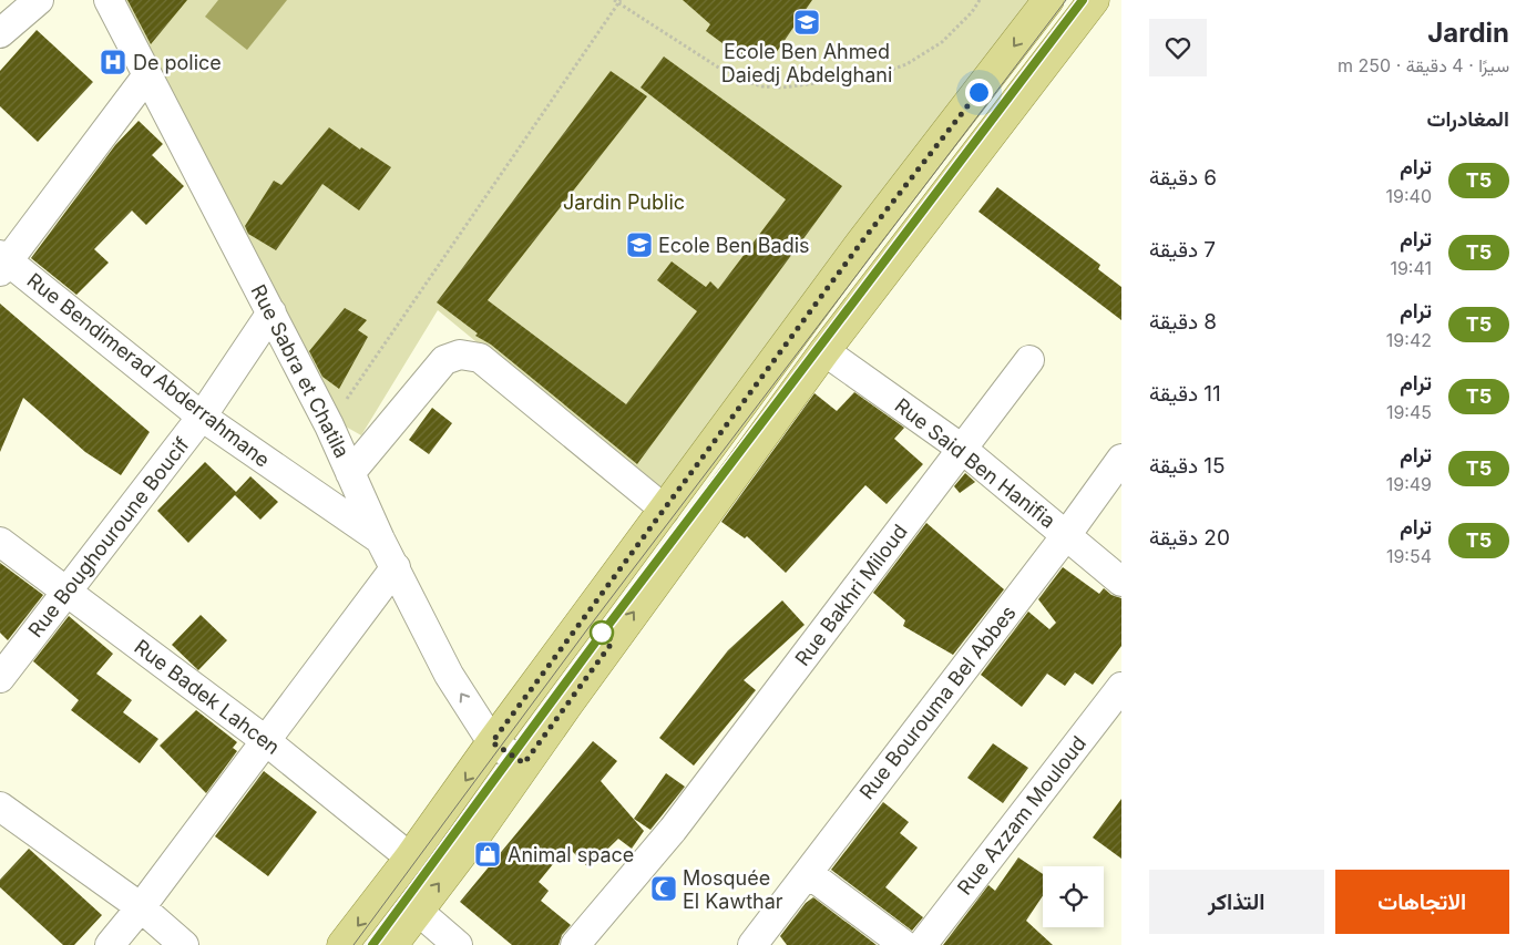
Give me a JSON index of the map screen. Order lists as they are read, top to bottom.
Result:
{
  "streets": {
    "street": [
      "Rue Bendimerad Abderrahmane",
      "Rue Sabra et Chatila",
      "Rue Said Ben Hanifia",
      "Rue Boughouroune Boucif",
      "Rue Bakhri Miloud",
      "Rue Badek Lahcen",
      "Rue Bourouma Bel Abbes",
      "Rue Azzam Mouloud"
    ]
  },
  "crossings": [
    ["Rue Bendimerad Abderrahmane", "Rue Sabra et Chatila"],
    ["Rue Bendimerad Abderrahmane", "Rue Boughouroune Boucif"],
    ["Rue Sabra et Chatila", "Rue Boughouroune Boucif"],
    ["Rue Said Ben Hanifia", "Rue Bakhri Miloud"],
    ["Rue Said Ben Hanifia", "Rue Bourouma Bel Abbes"],
    ["Rue Boughouroune Boucif", "Rue Badek Lahcen"]
  ],
  "parks": ["Jardin Public"],
  "places": {
    "school or university": ["Ecole Ben Ahmed Daiedj Abdelghani", "Ecole Ben Badis"],
    "hospital": ["De police"],
    "shop": ["Animal space"],
    "mosque": ["Mosquée El Kawthar"]
  },
  "lines": ["tram line T5"],
  "page": {
    "heading": [
      ["Jardin", "سيرًا · 4 دقيقة · 250 m"],
      "المغادرات"
    ],
    "list": [
      {
        "mark": "T5",
        "name": "ترام",
        "note": "19:40",
        "value": "6 دقيقة"
      },
      {
        "mark": "T5",
        "name": "ترام",
        "note": "19:41",
        "value": "7 دقيقة"
      },
      {
        "mark": "T5",
        "name": "ترام",
        "note": "19:42",
        "value": "8 دقيقة"
      },
      {
        "mark": "T5",
        "name": "ترام",
        "note": "19:45",
        "value": "11 دقيقة"
      },
      {
        "mark": "T5",
        "name": "ترام",
        "note": "19:49",
        "value": "15 دقيقة"
      },
      {
        "mark": "T5",
        "name": "ترام",
        "note": "19:54",
        "value": "20 دقيقة"
      }
    ],
    "buttons": ["الاتجاهات", "التذاكر"]
  }
}
